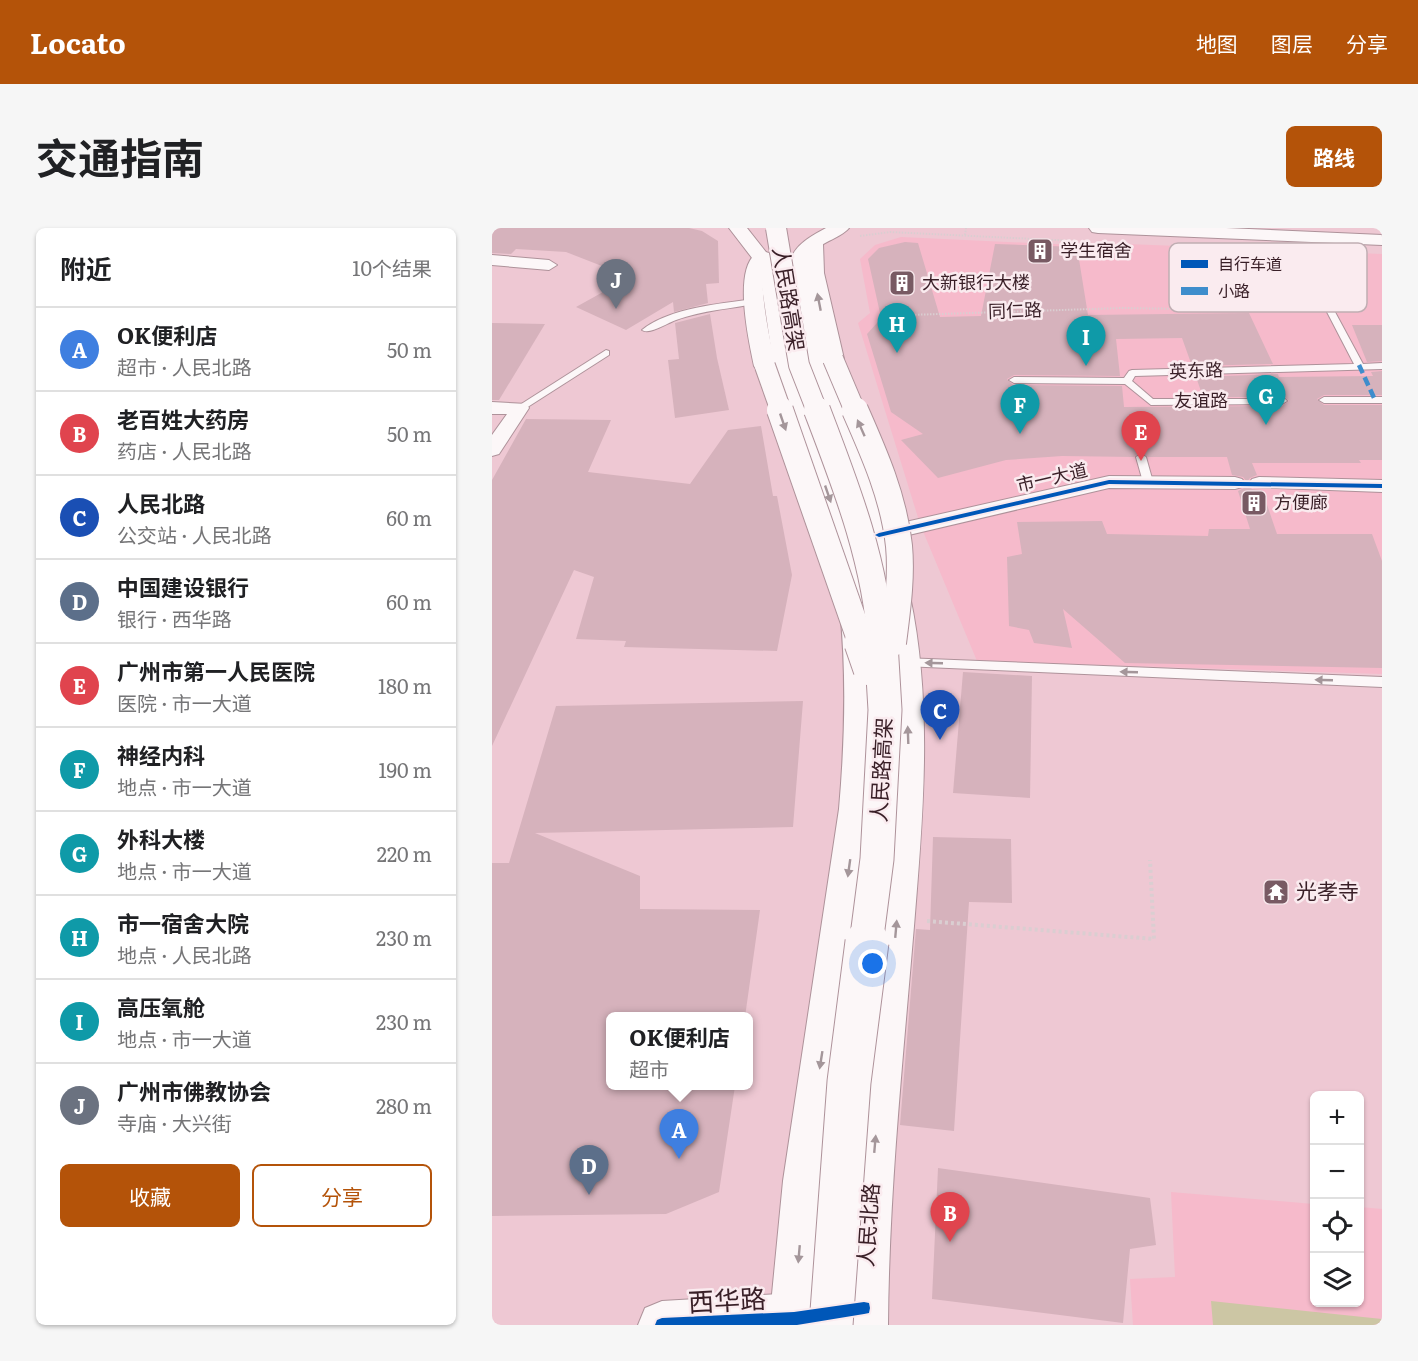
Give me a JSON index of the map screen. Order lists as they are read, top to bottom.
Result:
{
  "streets": {
    "main road": ["人民路高架", "人民北路", "西华路"],
    "street": ["市一大道"],
    "lane": ["英东路", "友谊路"],
    "path": ["同仁路"]
  },
  "crossings": [
    ["人民路高架", "人民北路"],
    ["人民路高架", "西华路"],
    ["英东路", "友谊路"],
    ["市一大道", "人民北路"],
    ["人民北路", "西华路"]
  ],
  "places": {
    "building": ["学生宿舍", "大新银行大楼", "方便廊"],
    "temple": ["光孝寺"]
  },
  "legend": ["自行车道", "小路"],
  "page": {
    "header": "Locato",
    "nav": ["地图", "图层", "分享"],
    "title": "交通指南",
    "buttons": [
      "路线",
      ["收藏", "分享"]
    ],
    "heading": ["附近", "10个结果"],
    "pins": [
      "J",
      "H",
      "I",
      "G",
      "F",
      "E",
      "C",
      "A",
      "D",
      "B"
    ],
    "list": [
      {
        "mark": "A",
        "name": "OK便利店",
        "note": "超市 · 人民北路",
        "value": "50 m"
      },
      {
        "mark": "B",
        "name": "老百姓大药房",
        "note": "药店 · 人民北路",
        "value": "50 m"
      },
      {
        "mark": "C",
        "name": "人民北路",
        "note": "公交站 · 人民北路",
        "value": "60 m"
      },
      {
        "mark": "D",
        "name": "中国建设银行",
        "note": "银行 · 西华路",
        "value": "60 m"
      },
      {
        "mark": "E",
        "name": "广州市第一人民医院",
        "note": "医院 · 市一大道",
        "value": "180 m"
      },
      {
        "mark": "F",
        "name": "神经内科",
        "note": "地点 · 市一大道",
        "value": "190 m"
      },
      {
        "mark": "G",
        "name": "外科大楼",
        "note": "地点 · 市一大道",
        "value": "220 m"
      },
      {
        "mark": "H",
        "name": "市一宿舍大院",
        "note": "地点 · 人民北路",
        "value": "230 m"
      },
      {
        "mark": "I",
        "name": "高压氧舱",
        "note": "地点 · 市一大道",
        "value": "230 m"
      },
      {
        "mark": "J",
        "name": "广州市佛教协会",
        "note": "寺庙 · 大兴街",
        "value": "280 m"
      }
    ],
    "popup": ["OK便利店", "超市"],
    "map_buttons": ["+", "−"]
  }
}
